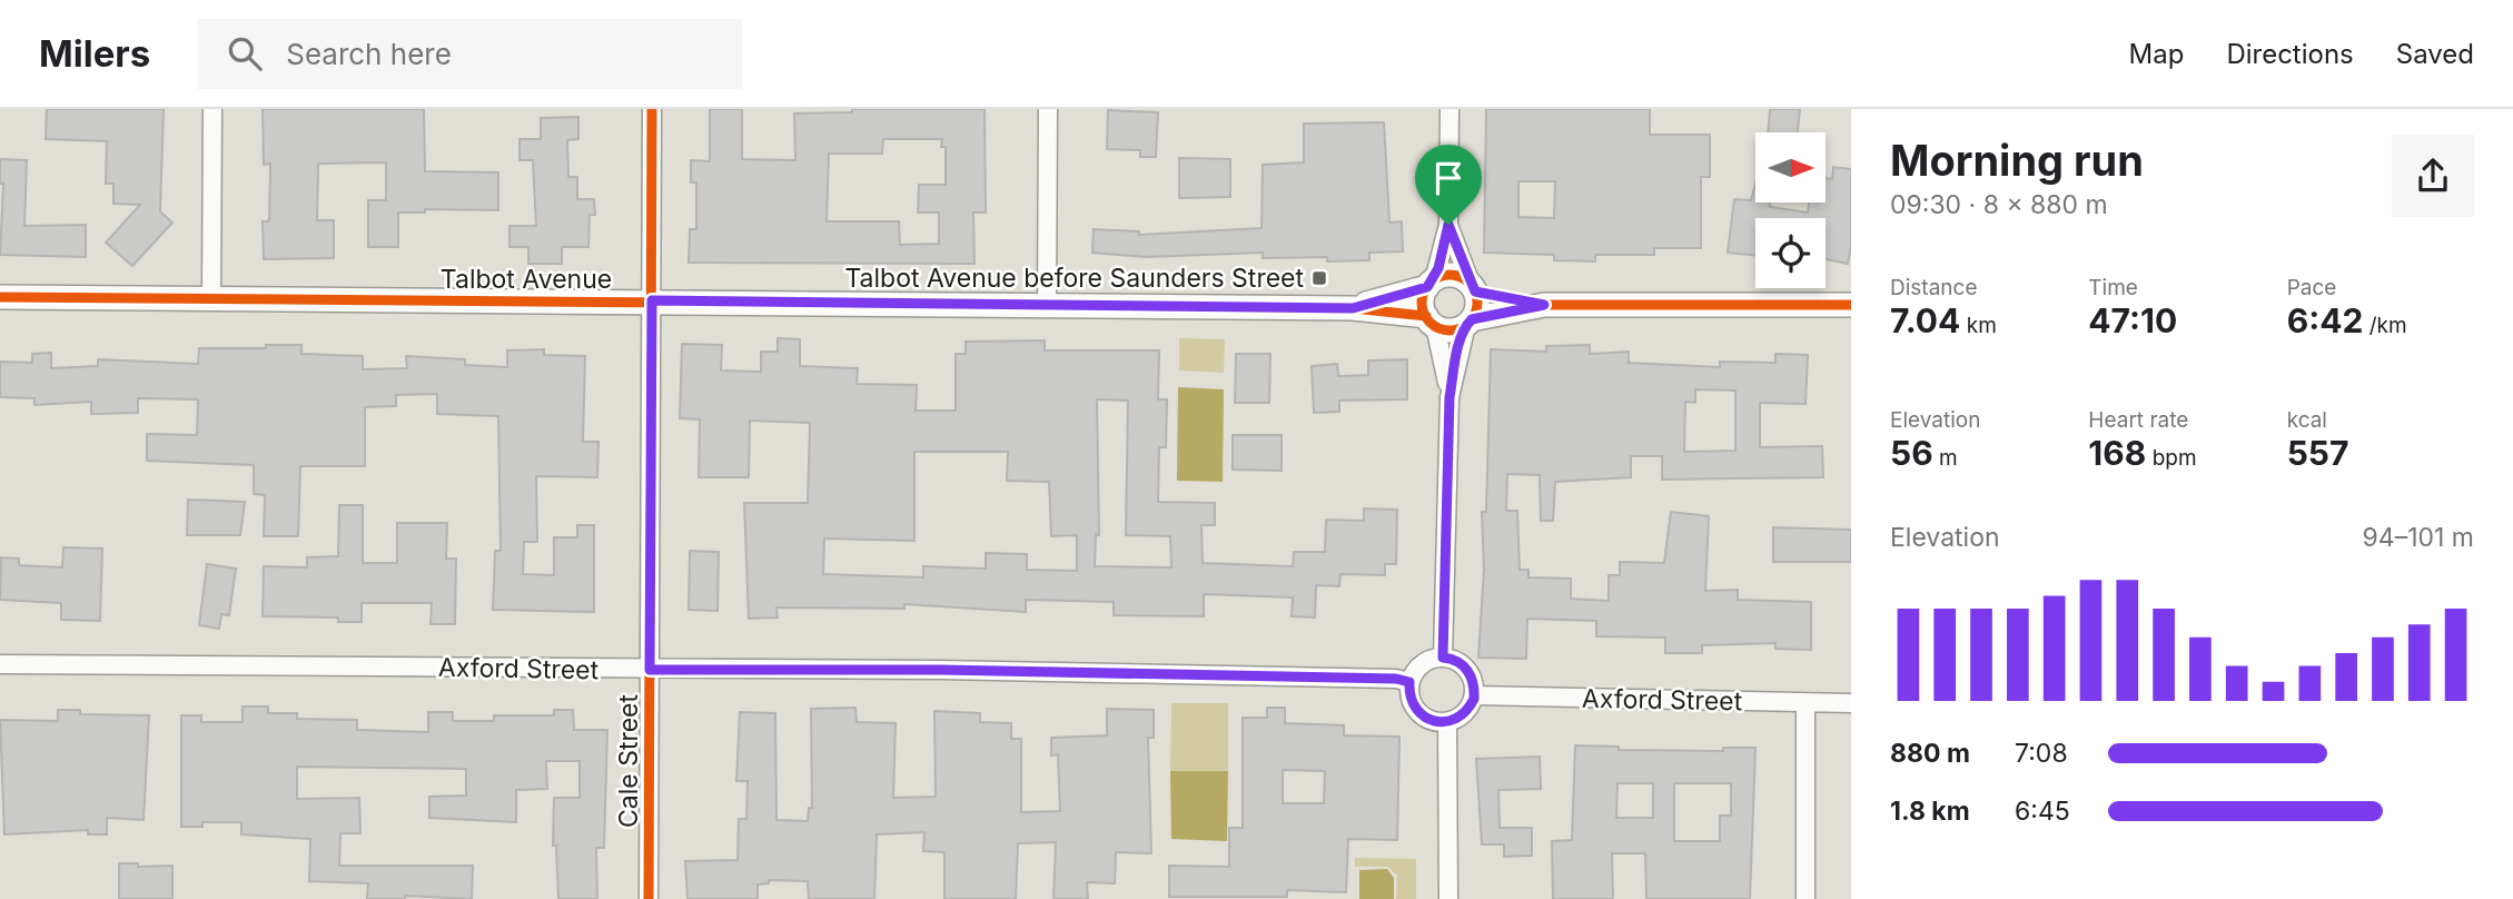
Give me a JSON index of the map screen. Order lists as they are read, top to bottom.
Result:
{
  "streets": {
    "street": ["Talbot Avenue", "Axford Street", "Cale Street"]
  },
  "crossings": [
    ["Talbot Avenue", "Cale Street"],
    ["Axford Street", "Cale Street"]
  ],
  "places": {
    "transit": ["Talbot Avenue before Saunders Street"]
  },
  "north": "right",
  "page": {
    "header": "Milers",
    "search": "Search here",
    "nav": ["Map", "Directions", "Saved"],
    "heading": ["Morning run", "09:30 · 8 × 880 m"],
    "stats": [
      ["Distance", "7.04 km"],
      ["Time", "47:10"],
      ["Pace", "6:42 /km"],
      ["Elevation", "56 m"],
      ["Heart rate", "168 bpm"],
      ["kcal", "557"]
    ],
    "chart": ["Elevation", "94–101 m"],
    "list": [
      {
        "name": "880 m",
        "note": "7:08"
      },
      {
        "name": "1.8 km",
        "note": "6:45"
      }
    ]
  }
}
